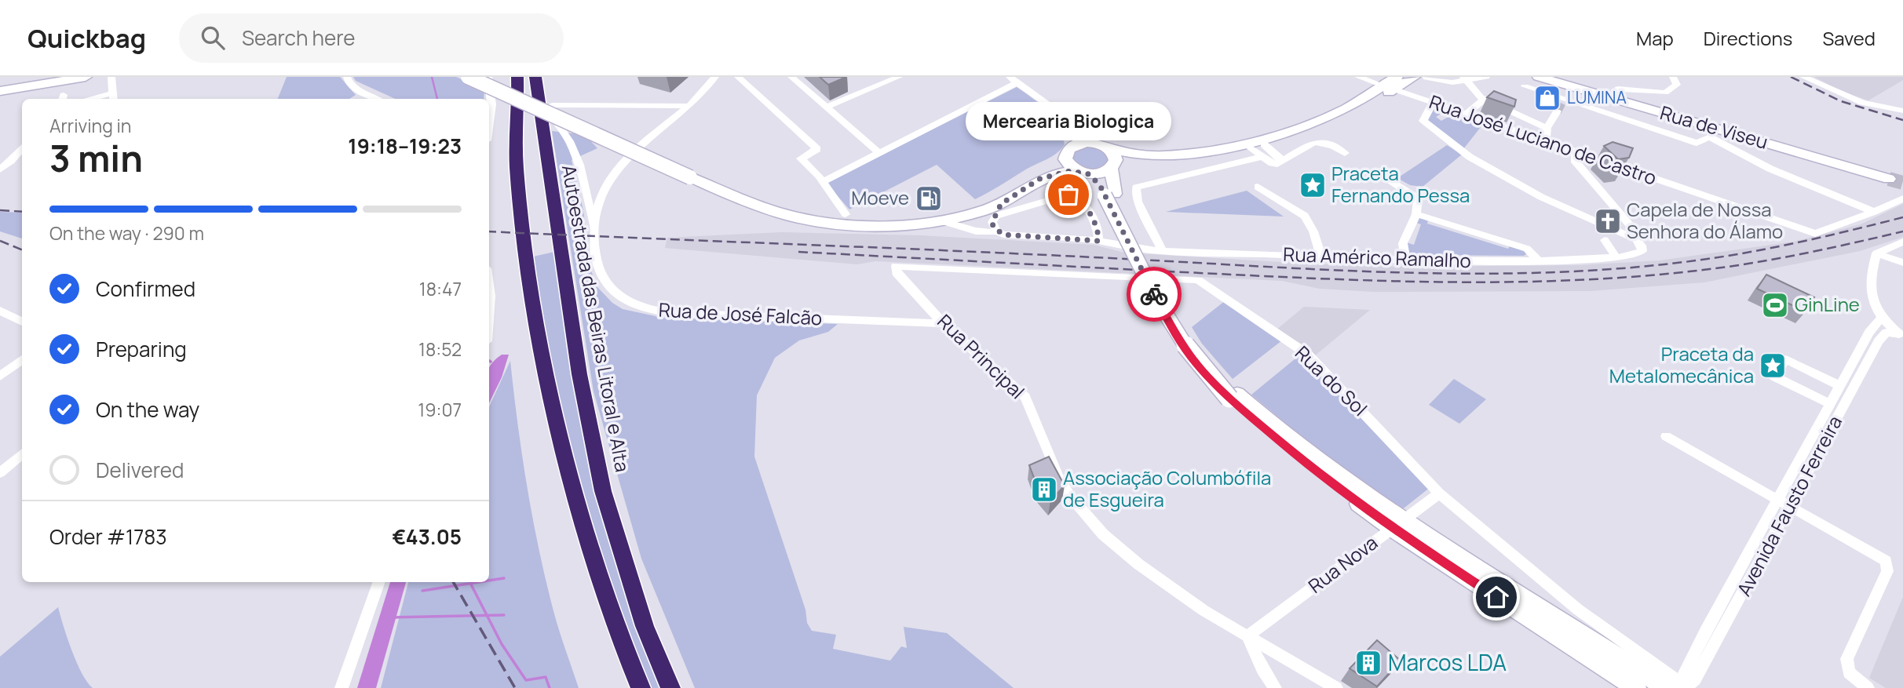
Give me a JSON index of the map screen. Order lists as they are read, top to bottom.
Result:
{
  "streets": {
    "highway": ["Autoestrada das Beiras Litoral e Alta"],
    "main road": ["Rua de Viseu"],
    "street": [
      "Rua José Luciano de Castro",
      "Rua Américo Ramalho",
      "Rua de José Falcão",
      "Rua Principal",
      "Rua do Sol",
      "Avenida Fausto Ferreira",
      "Rua Nova"
    ]
  },
  "crossings": [
    ["Rua de José Falcão", "Rua Principal"],
    ["Rua Principal", "Rua do Sol"],
    ["Rua Principal", "Rua Nova"],
    ["Rua do Sol", "Avenida Fausto Ferreira"],
    ["Rua do Sol", "Rua Nova"]
  ],
  "places": {
    "shop": ["LUMINA"],
    "place": ["Praceta Fernando Pessa", "Praceta da Metalomecânica"],
    "other": ["Mercearia Biologica"],
    "fuel station": ["Moeve"],
    "church": ["Capela de Nossa Senhora do Álamo"],
    "sports": ["GinLine"],
    "building": ["Associação Columbófila de Esgueira", "Marcos LDA"]
  },
  "page": {
    "header": "Quickbag",
    "search": "Search here",
    "nav": ["Map", "Directions", "Saved"],
    "heading": ["3 min", "Arriving in", "19:18–19:23"],
    "panel": ["Order #1783", "€43.05"],
    "bubble": "Mercearia Biologica",
    "bar": "On the way · 290 m",
    "list": [
      ["Confirmed", "18:47"],
      ["Preparing", "18:52"],
      ["On the way", "19:07"],
      "Delivered"
    ]
  }
}
